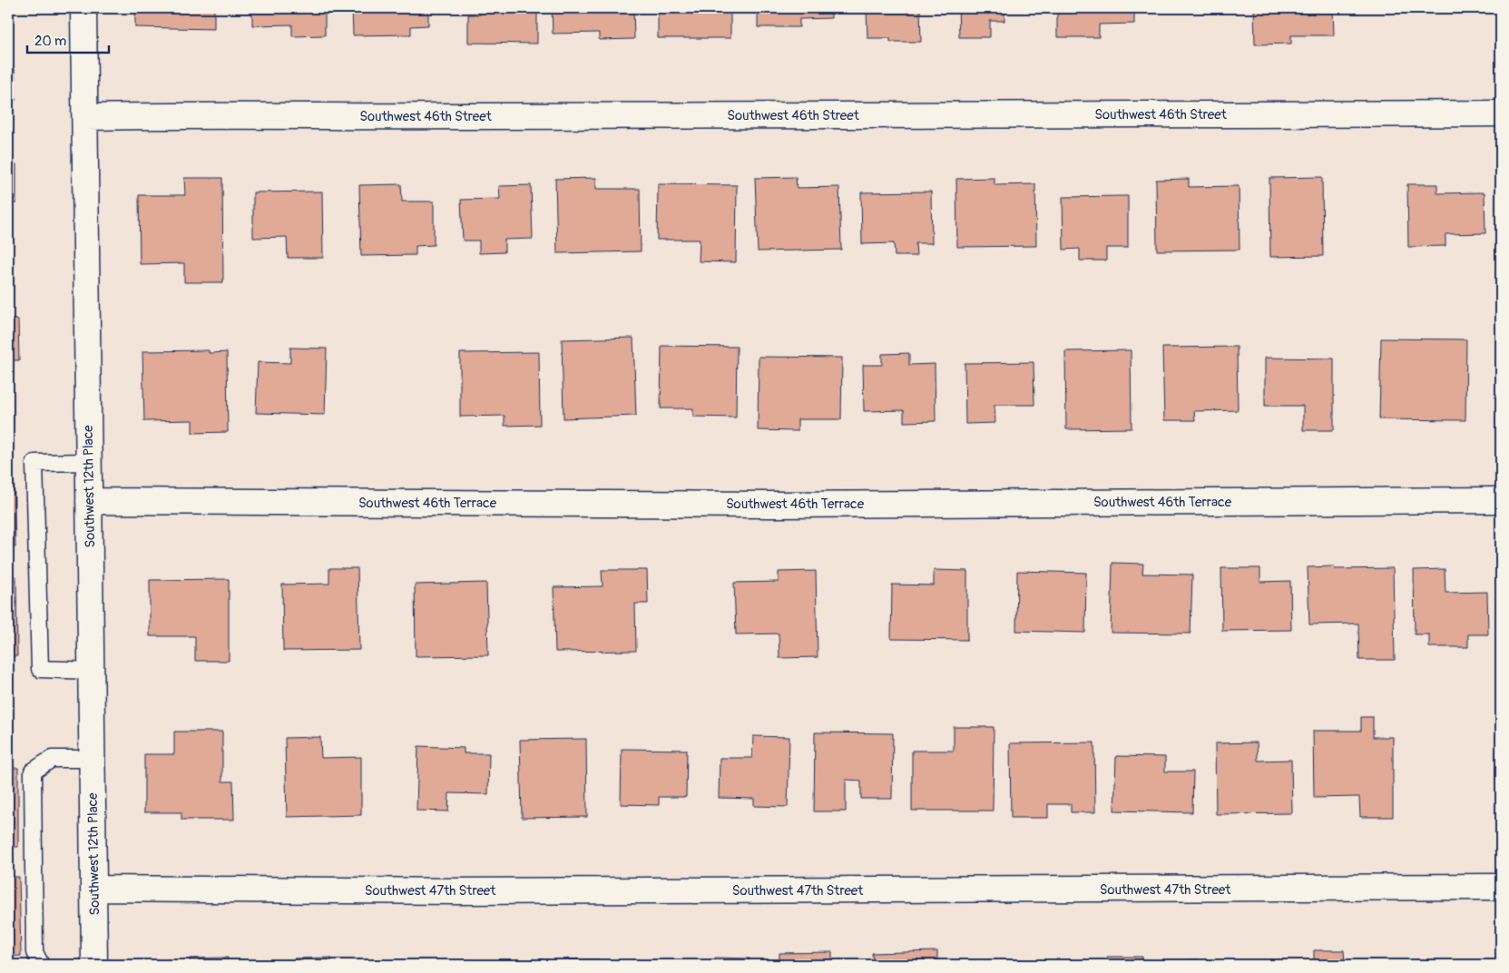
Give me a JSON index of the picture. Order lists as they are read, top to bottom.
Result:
{
  "streets": {
    "street": [
      "Southwest 46th Street",
      "Southwest 12th Place",
      "Southwest 46th Terrace",
      "Southwest 47th Street"
    ]
  },
  "crossings": [
    ["Southwest 46th Street", "Southwest 12th Place"],
    ["Southwest 12th Place", "Southwest 46th Terrace"],
    ["Southwest 12th Place", "Southwest 47th Street"]
  ],
  "scale_bar": "20 m"
}
